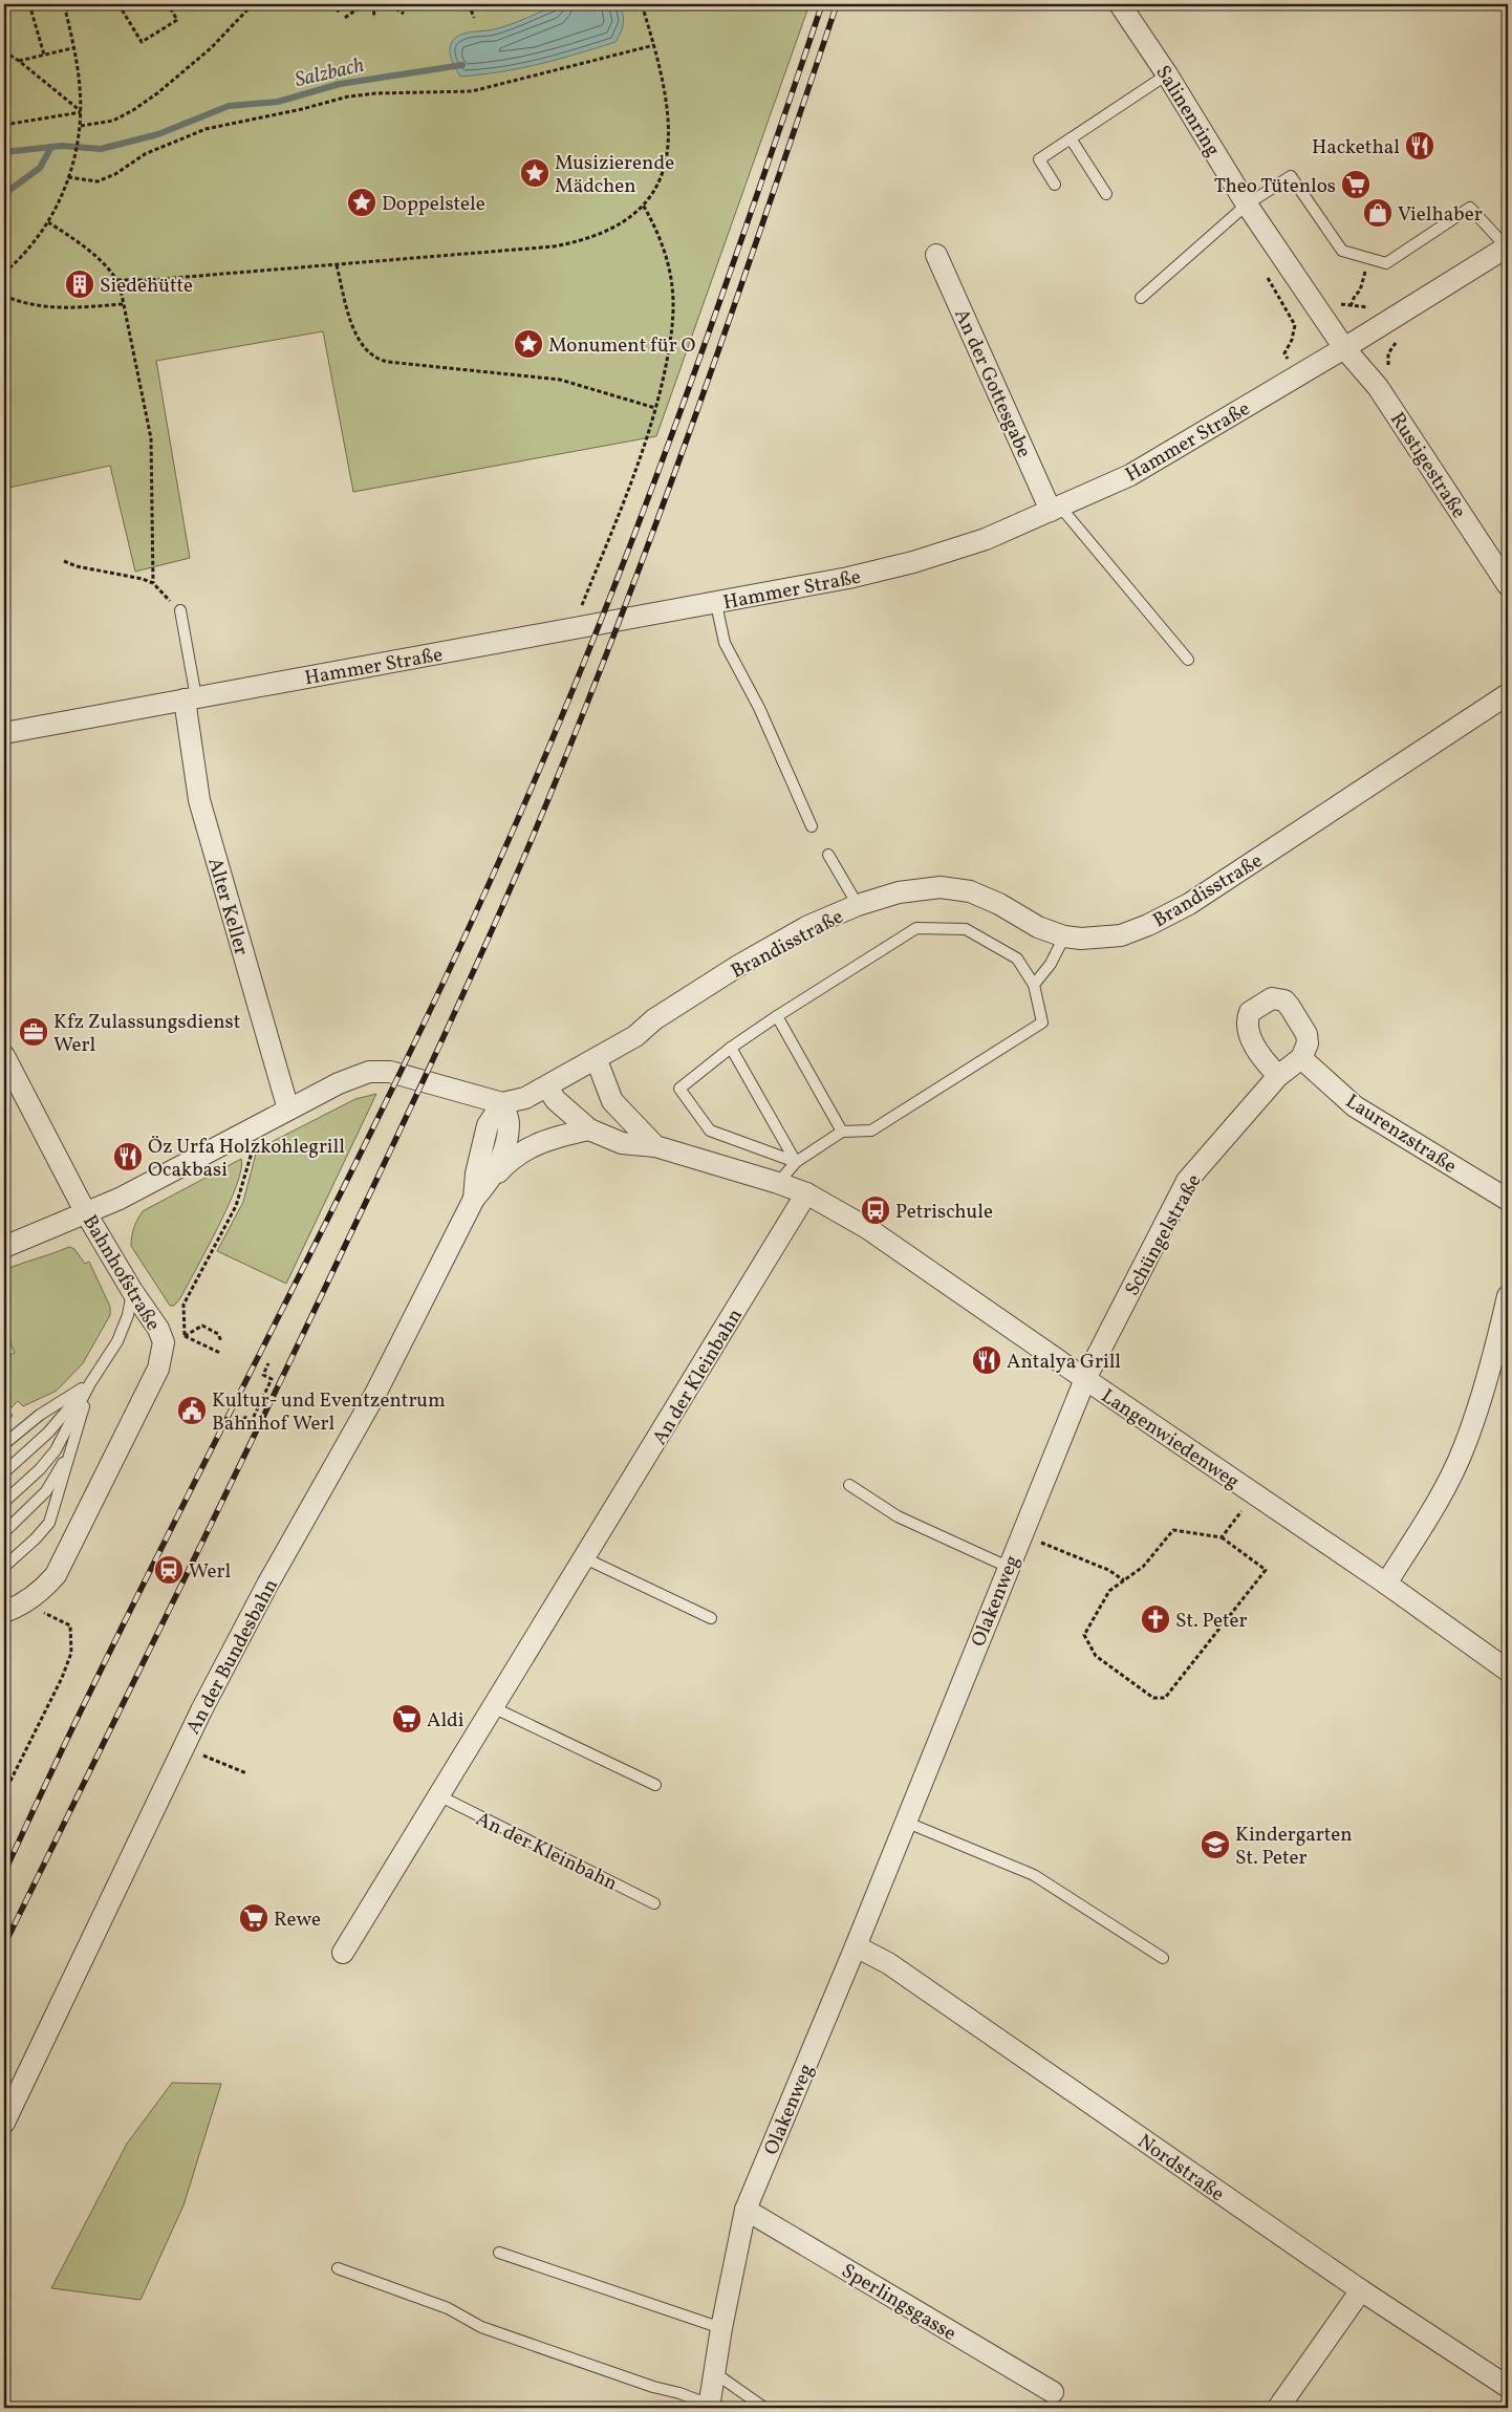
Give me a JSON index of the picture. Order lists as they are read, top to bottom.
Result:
{
  "streets": {
    "street": [
      "Salinenring",
      "An der Gottesgabe",
      "Hammer Straße",
      "Rustigestraße",
      "Brandisstraße",
      "Alter Keller",
      "Laurenzstraße",
      "Schüngelstraße",
      "Bahnhofstraße",
      "An der Kleinbahn",
      "Langenwiedenweg",
      "Olakenweg",
      "An der Bundesbahn",
      "Nordstraße",
      "Sperlingsgasse"
    ]
  },
  "crossings": [
    ["Salinenring", "Hammer Straße"],
    ["Salinenring", "Rustigestraße"],
    ["An der Gottesgabe", "Hammer Straße"],
    ["Hammer Straße", "Rustigestraße"],
    ["Hammer Straße", "Alter Keller"],
    ["Brandisstraße", "Langenwiedenweg"],
    ["Laurenzstraße", "Schüngelstraße"],
    ["Schüngelstraße", "Langenwiedenweg"],
    ["Schüngelstraße", "Olakenweg"],
    ["An der Kleinbahn", "Langenwiedenweg"],
    ["Langenwiedenweg", "Olakenweg"],
    ["Olakenweg", "Nordstraße"],
    ["Olakenweg", "Sperlingsgasse"]
  ],
  "water": ["Salzbach"],
  "places": {
    "restaurant": ["Hackethal", "Öz Urfa Holzkohlegrill Ocakbasi", "Antalya Grill"],
    "place": ["Musizierende Mädchen", "Doppelstele", "Monument für O"],
    "supermarket": ["Theo Tütenlos", "Aldi", "Rewe"],
    "shop": ["Vielhaber"],
    "building": ["Siedehütte"],
    "office": ["Kfz Zulassungsdienst Werl"],
    "bus stop": ["Petrischule"],
    "public building": ["Kultur- und Eventzentrum Bahnhof Werl"],
    "station": ["Werl"],
    "church": ["St. Peter"],
    "school or university": ["Kindergarten St. Peter"]
  }
}
